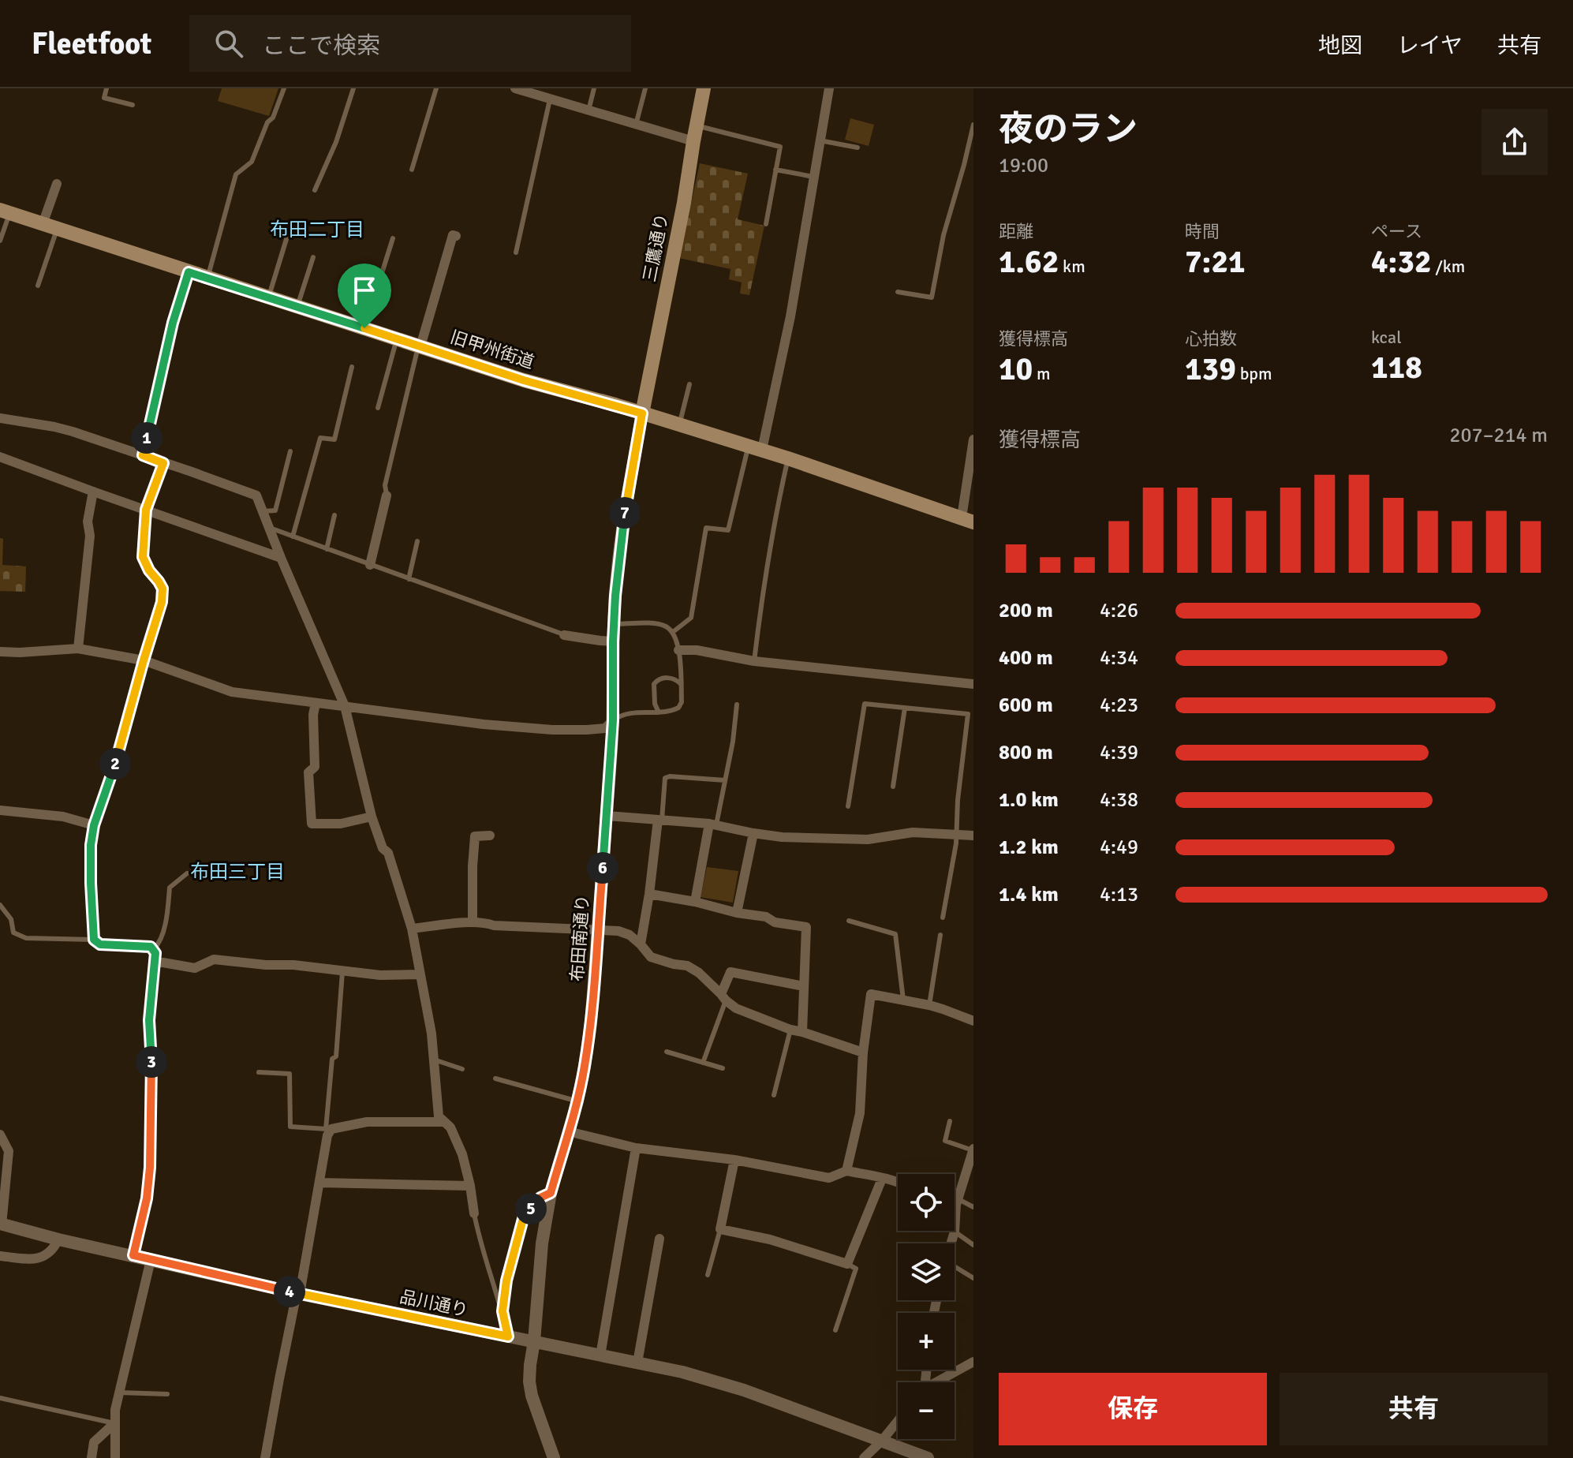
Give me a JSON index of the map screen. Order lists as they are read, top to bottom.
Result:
{
  "streets": {
    "main road": ["三鷹通り", "旧甲州街道"],
    "street": ["布田南通り", "品川通り"]
  },
  "crossings": [
    ["三鷹通り", "旧甲州街道"],
    ["三鷹通り", "布田南通り"],
    ["旧甲州街道", "布田南通り"],
    ["布田南通り", "品川通り"]
  ],
  "districts": ["布田二丁目", "布田三丁目"],
  "page": {
    "header": "Fleetfoot",
    "search": "ここで検索",
    "nav": ["地図", "レイヤ", "共有"],
    "heading": ["夜のラン", "19:00"],
    "stats": [
      ["距離", "1.62 km"],
      ["時間", "7:21"],
      ["ペース", "4:32 /km"],
      ["獲得標高", "10 m"],
      ["心拍数", "139 bpm"],
      ["kcal", "118"]
    ],
    "chart": ["獲得標高", "207–214 m"],
    "pins": [
      "1",
      "7",
      "2",
      "6",
      "3",
      "5",
      "4"
    ],
    "list": [
      {
        "name": "200 m",
        "note": "4:26"
      },
      {
        "name": "400 m",
        "note": "4:34"
      },
      {
        "name": "600 m",
        "note": "4:23"
      },
      {
        "name": "800 m",
        "note": "4:39"
      },
      {
        "name": "1.0 km",
        "note": "4:38"
      },
      {
        "name": "1.2 km",
        "note": "4:49"
      },
      {
        "name": "1.4 km",
        "note": "4:13"
      }
    ],
    "map_buttons": ["+", "−"],
    "buttons": ["保存", "共有"]
  }
}
